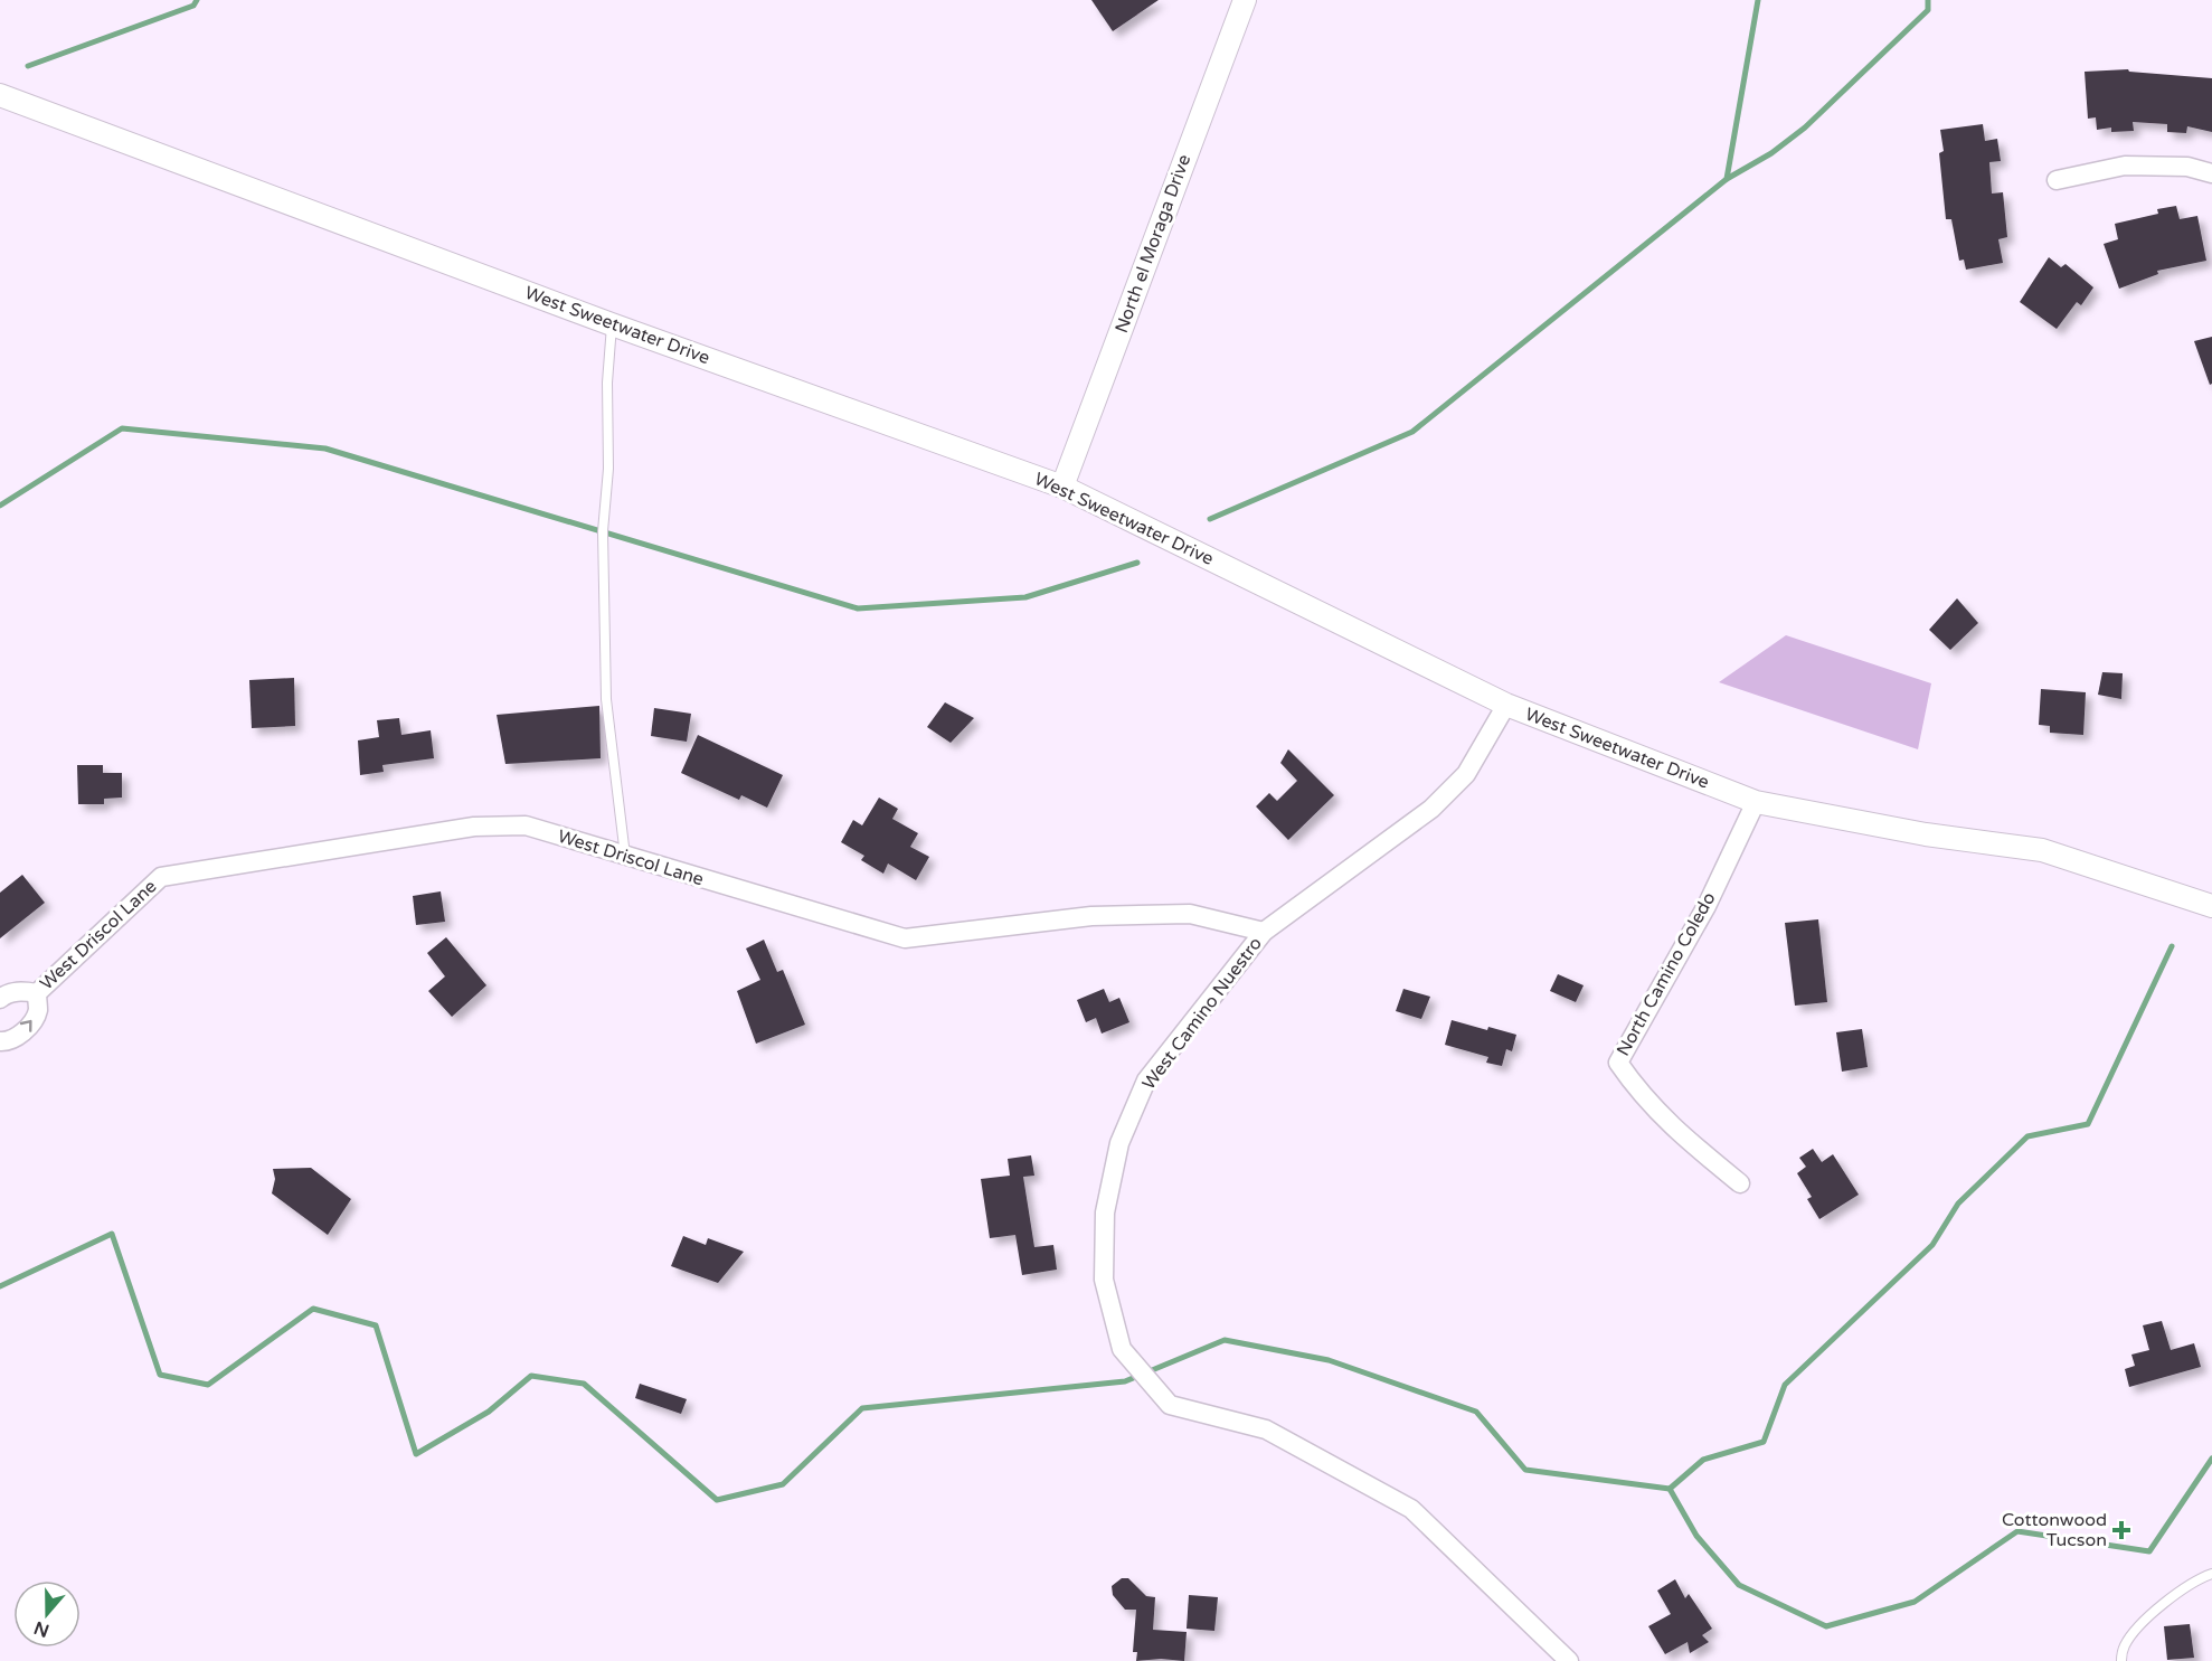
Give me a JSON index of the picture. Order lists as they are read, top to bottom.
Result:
{
  "streets": {
    "street": [
      "North el Moraga Drive",
      "West Sweetwater Drive",
      "West Driscol Lane",
      "North Camino Coledo",
      "West Camino Nuestro"
    ]
  },
  "crossings": [
    ["North el Moraga Drive", "West Sweetwater Drive"],
    ["West Sweetwater Drive", "North Camino Coledo"],
    ["West Sweetwater Drive", "West Camino Nuestro"],
    ["West Driscol Lane", "West Camino Nuestro"]
  ],
  "places": {
    "health": ["Cottonwood Tucson"]
  },
  "north": "bottom"
}
